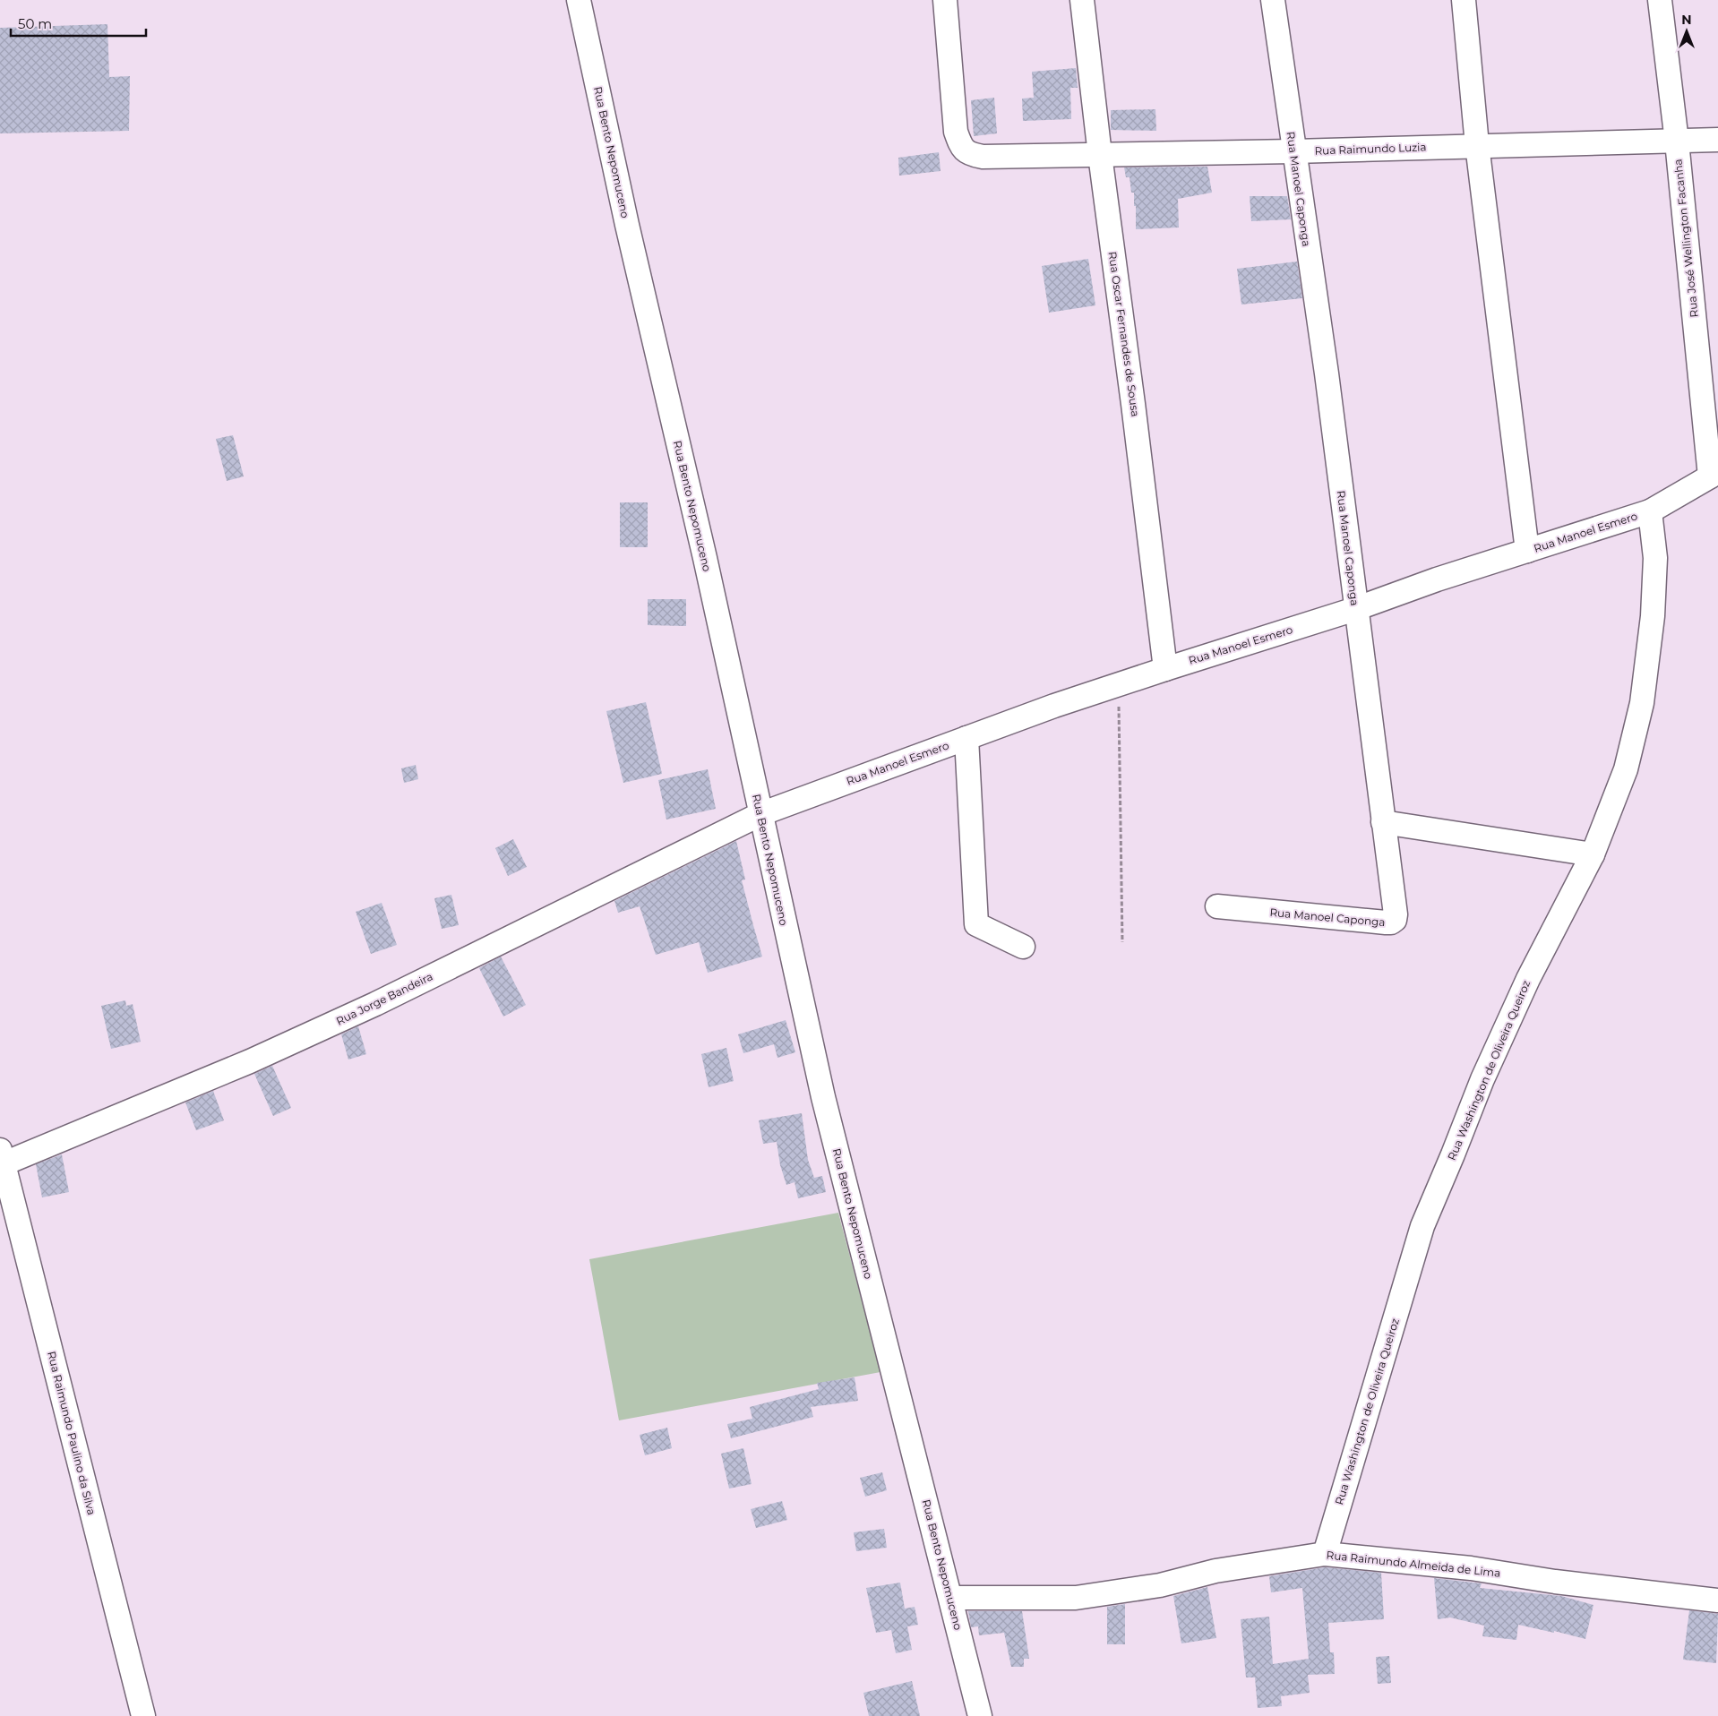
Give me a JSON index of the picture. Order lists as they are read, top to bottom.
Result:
{
  "streets": {
    "street": [
      "Rua Raimundo Luzia",
      "Rua Bento Nepomuceno",
      "Rua Manoel Caponga",
      "Rua José Wellington Facanha",
      "Rua Oscar Fernandes de Sousa",
      "Rua Manoel Esmero",
      "Rua Jorge Bandeira",
      "Rua Washington de Oliveira Queiroz",
      "Rua Raimundo Paulino da Silva",
      "Rua Raimundo Almeida de Lima"
    ]
  },
  "crossings": [
    ["Rua Raimundo Luzia", "Rua Manoel Caponga"],
    ["Rua Raimundo Luzia", "Rua José Wellington Facanha"],
    ["Rua Raimundo Luzia", "Rua Oscar Fernandes de Sousa"],
    ["Rua Bento Nepomuceno", "Rua Manoel Esmero"],
    ["Rua Bento Nepomuceno", "Rua Jorge Bandeira"],
    ["Rua Bento Nepomuceno", "Rua Raimundo Almeida de Lima"],
    ["Rua Manoel Caponga", "Rua Manoel Esmero"],
    ["Rua José Wellington Facanha", "Rua Manoel Esmero"],
    ["Rua Oscar Fernandes de Sousa", "Rua Manoel Esmero"],
    ["Rua Manoel Esmero", "Rua Jorge Bandeira"],
    ["Rua Manoel Esmero", "Rua Washington de Oliveira Queiroz"],
    ["Rua Jorge Bandeira", "Rua Raimundo Paulino da Silva"],
    ["Rua Washington de Oliveira Queiroz", "Rua Raimundo Almeida de Lima"]
  ],
  "scale_bar": "50 m",
  "north": "top"
}
